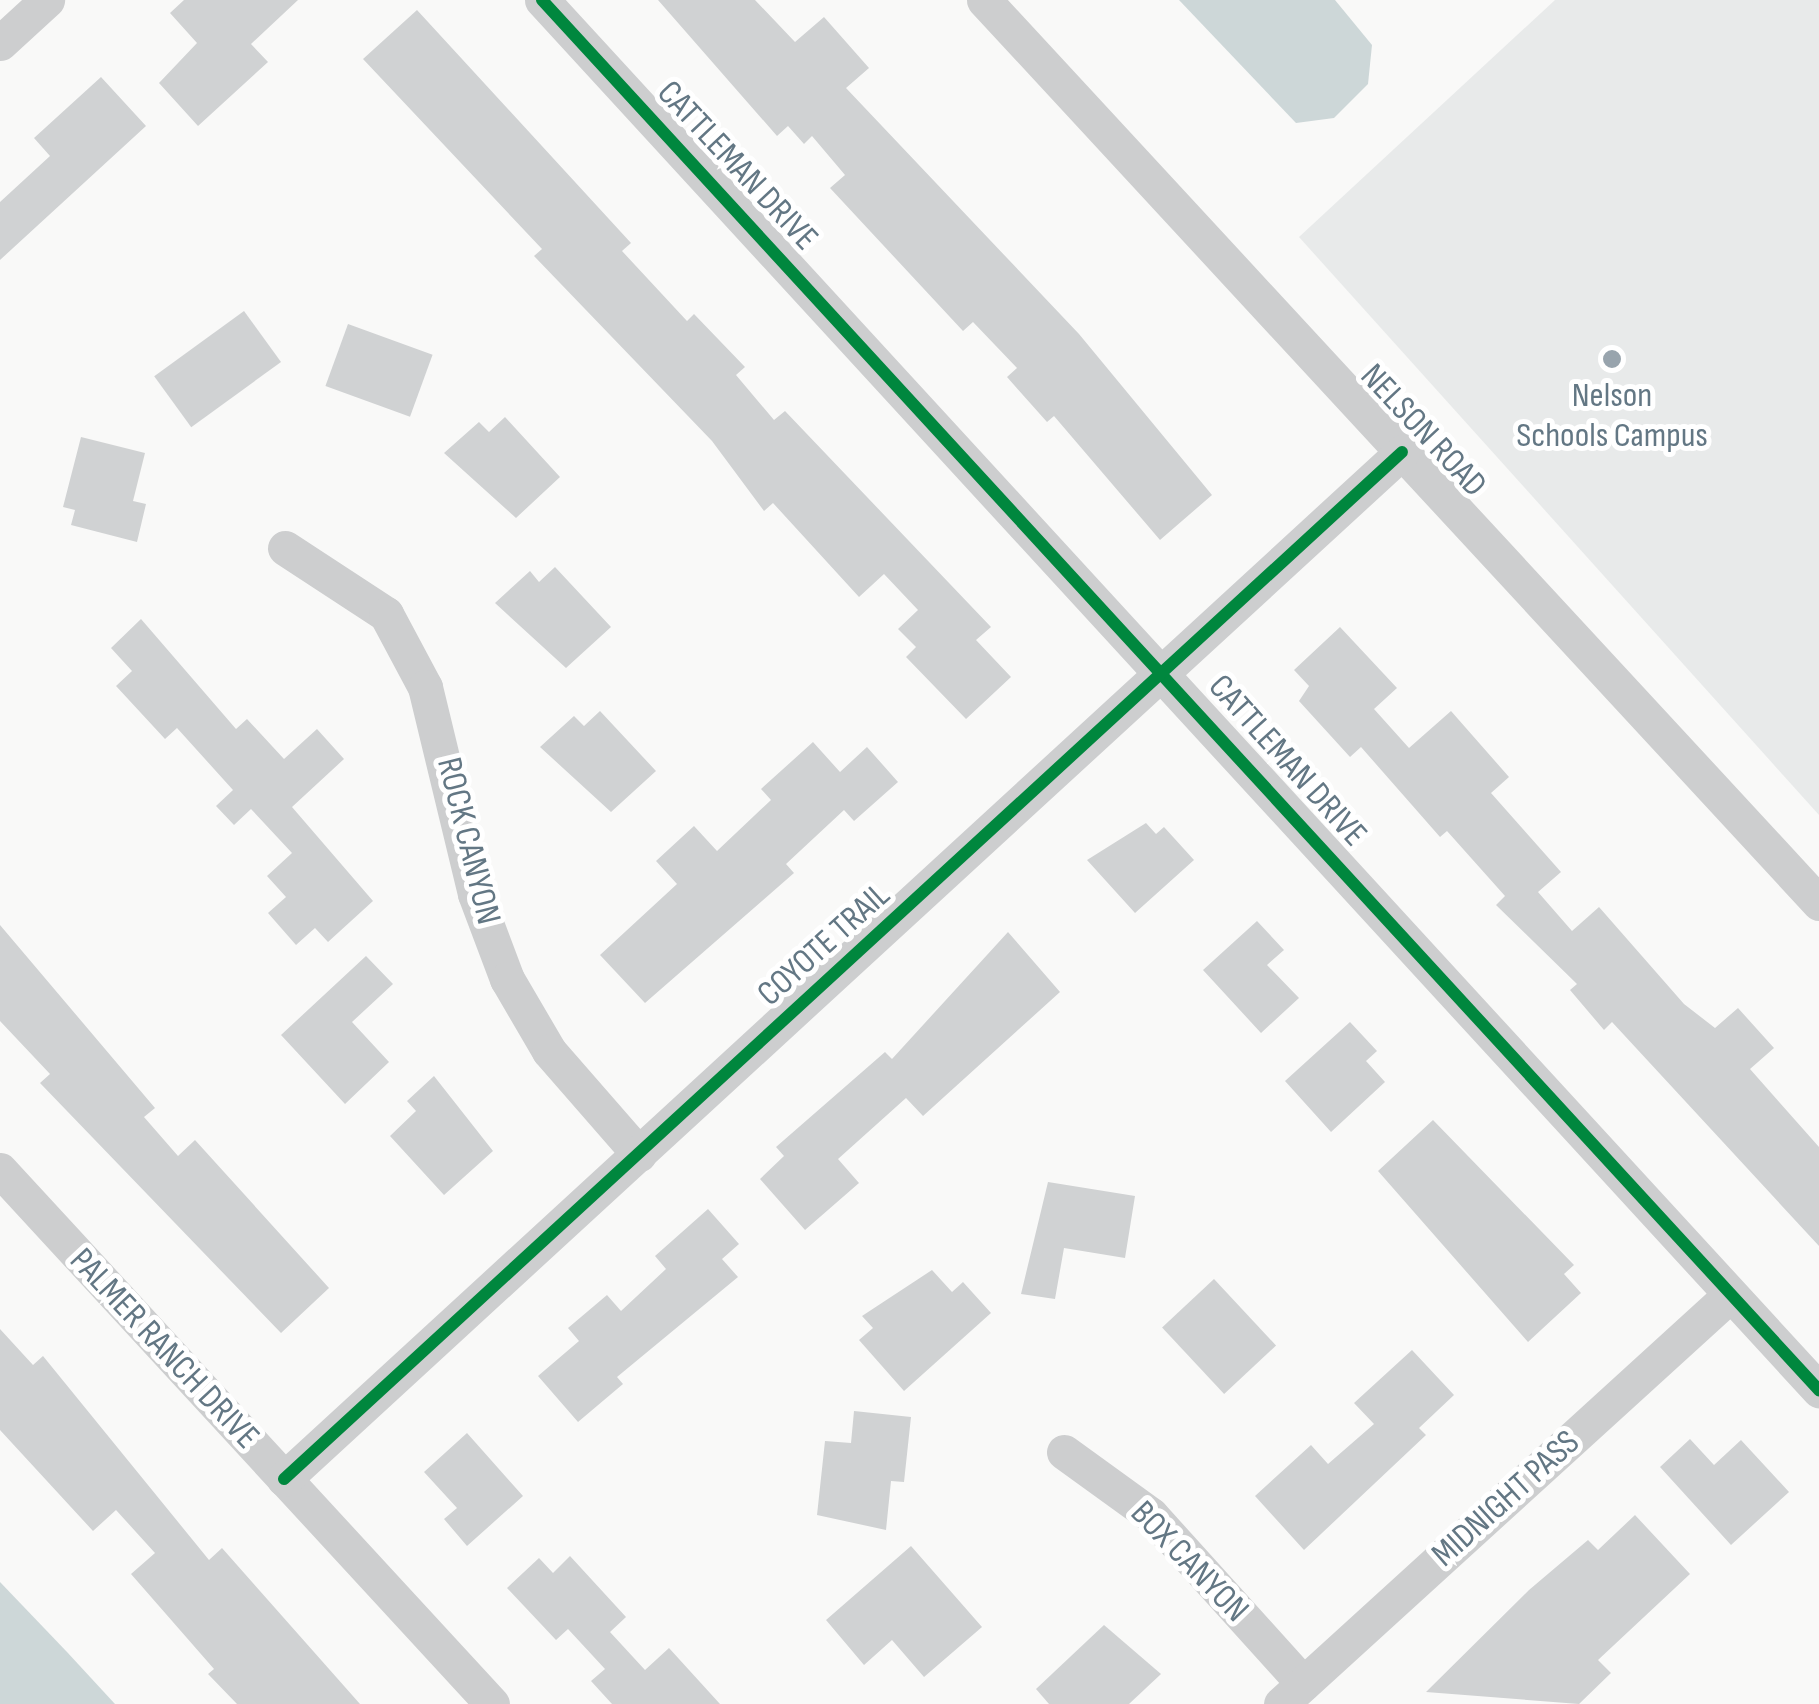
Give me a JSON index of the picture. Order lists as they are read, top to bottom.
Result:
{
  "streets": {
    "street": [
      "CATTLEMAN DRIVE",
      "NELSON ROAD",
      "ROCK CANYON",
      "COYOTE TRAIL",
      "PALMER RANCH DRIVE",
      "MIDNIGHT PASS",
      "BOX CANYON"
    ]
  },
  "crossings": [
    ["CATTLEMAN DRIVE", "COYOTE TRAIL"],
    ["CATTLEMAN DRIVE", "MIDNIGHT PASS"],
    ["NELSON ROAD", "COYOTE TRAIL"],
    ["ROCK CANYON", "COYOTE TRAIL"],
    ["COYOTE TRAIL", "PALMER RANCH DRIVE"],
    ["MIDNIGHT PASS", "BOX CANYON"]
  ],
  "places": ["Nelson Schools Campus"]
}
